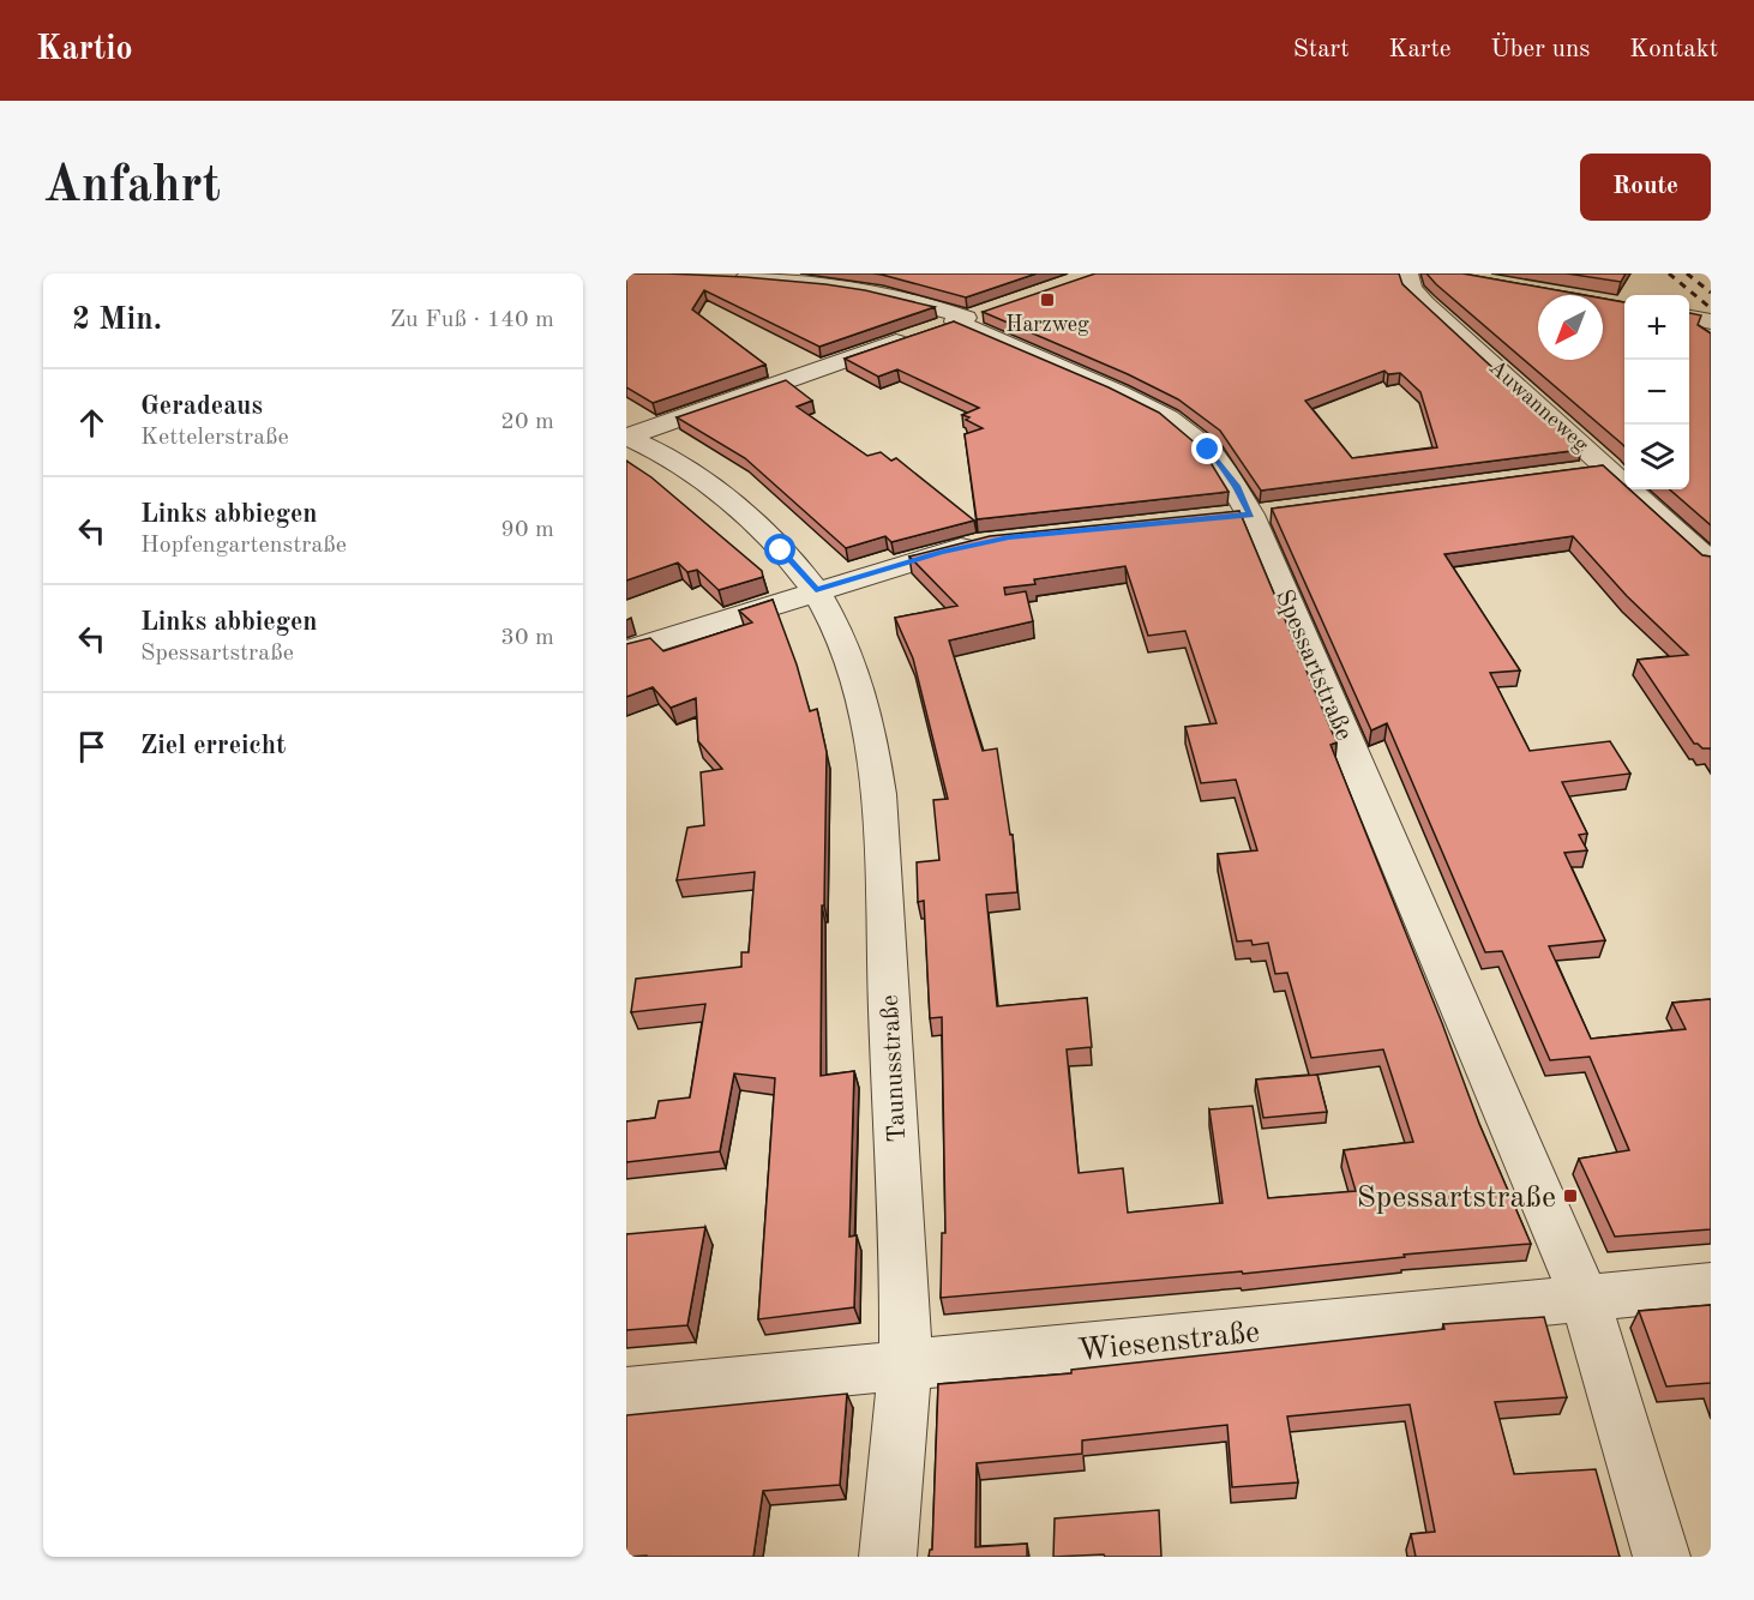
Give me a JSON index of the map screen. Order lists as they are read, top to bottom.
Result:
{
  "streets": {
    "street": [
      "Auwanneweg",
      "Spessartstraße",
      "Taunusstraße",
      "Wiesenstraße"
    ]
  },
  "crossings": [
    ["Spessartstraße", "Wiesenstraße"],
    ["Taunusstraße", "Wiesenstraße"]
  ],
  "places": {
    "transit": ["Harzweg", "Spessartstraße"]
  },
  "north": "bottom left",
  "page": {
    "header": "Kartio",
    "nav": [
      "Start",
      "Karte",
      "Über uns",
      "Kontakt"
    ],
    "buttons": "Route",
    "title": "Anfahrt",
    "heading": ["2 Min.", "Zu Fuß · 140 m"],
    "map_buttons": ["+", "−"],
    "list": [
      ["Geradeaus", "Kettelerstraße", "20 m"],
      ["Links abbiegen", "Hopfengartenstraße", "90 m"],
      ["Links abbiegen", "Spessartstraße", "30 m"],
      "Ziel erreicht"
    ]
  }
}
